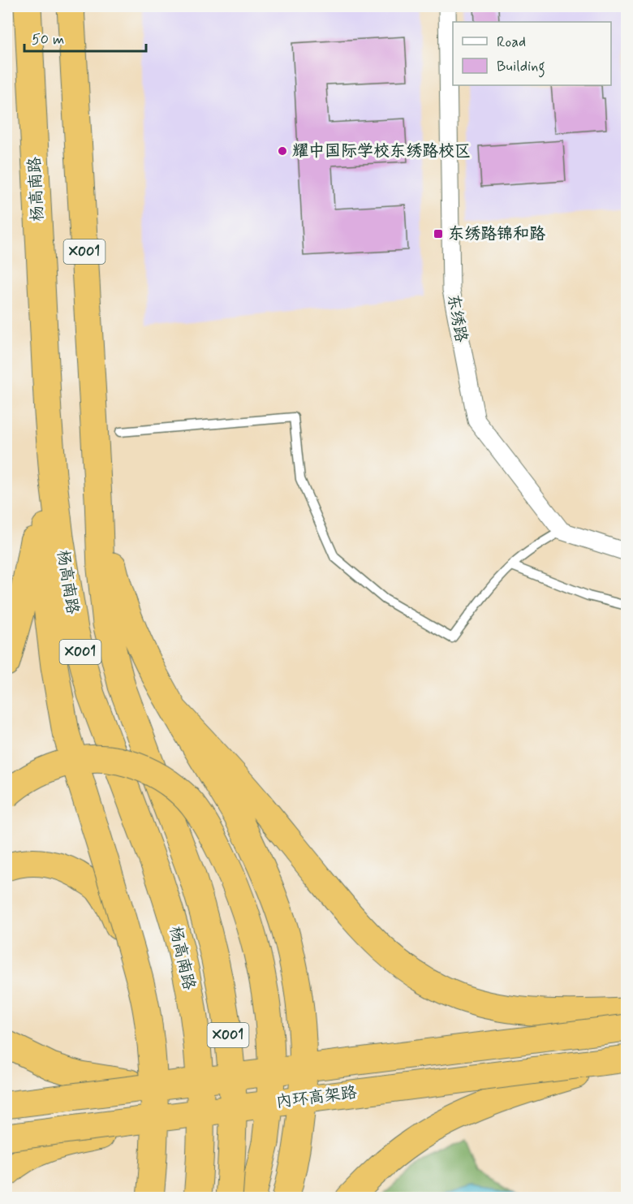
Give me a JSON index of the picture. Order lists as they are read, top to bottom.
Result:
{
  "streets": {
    "highway": ["杨高南路", "X001", "内环高架路"],
    "street": ["东绣路"]
  },
  "places": {
    "other": ["耀中国际学校东绣路校区"],
    "transit": ["东绣路锦和路"]
  },
  "legend": ["Road", "Building"],
  "scale_bar": "50 m"
}
